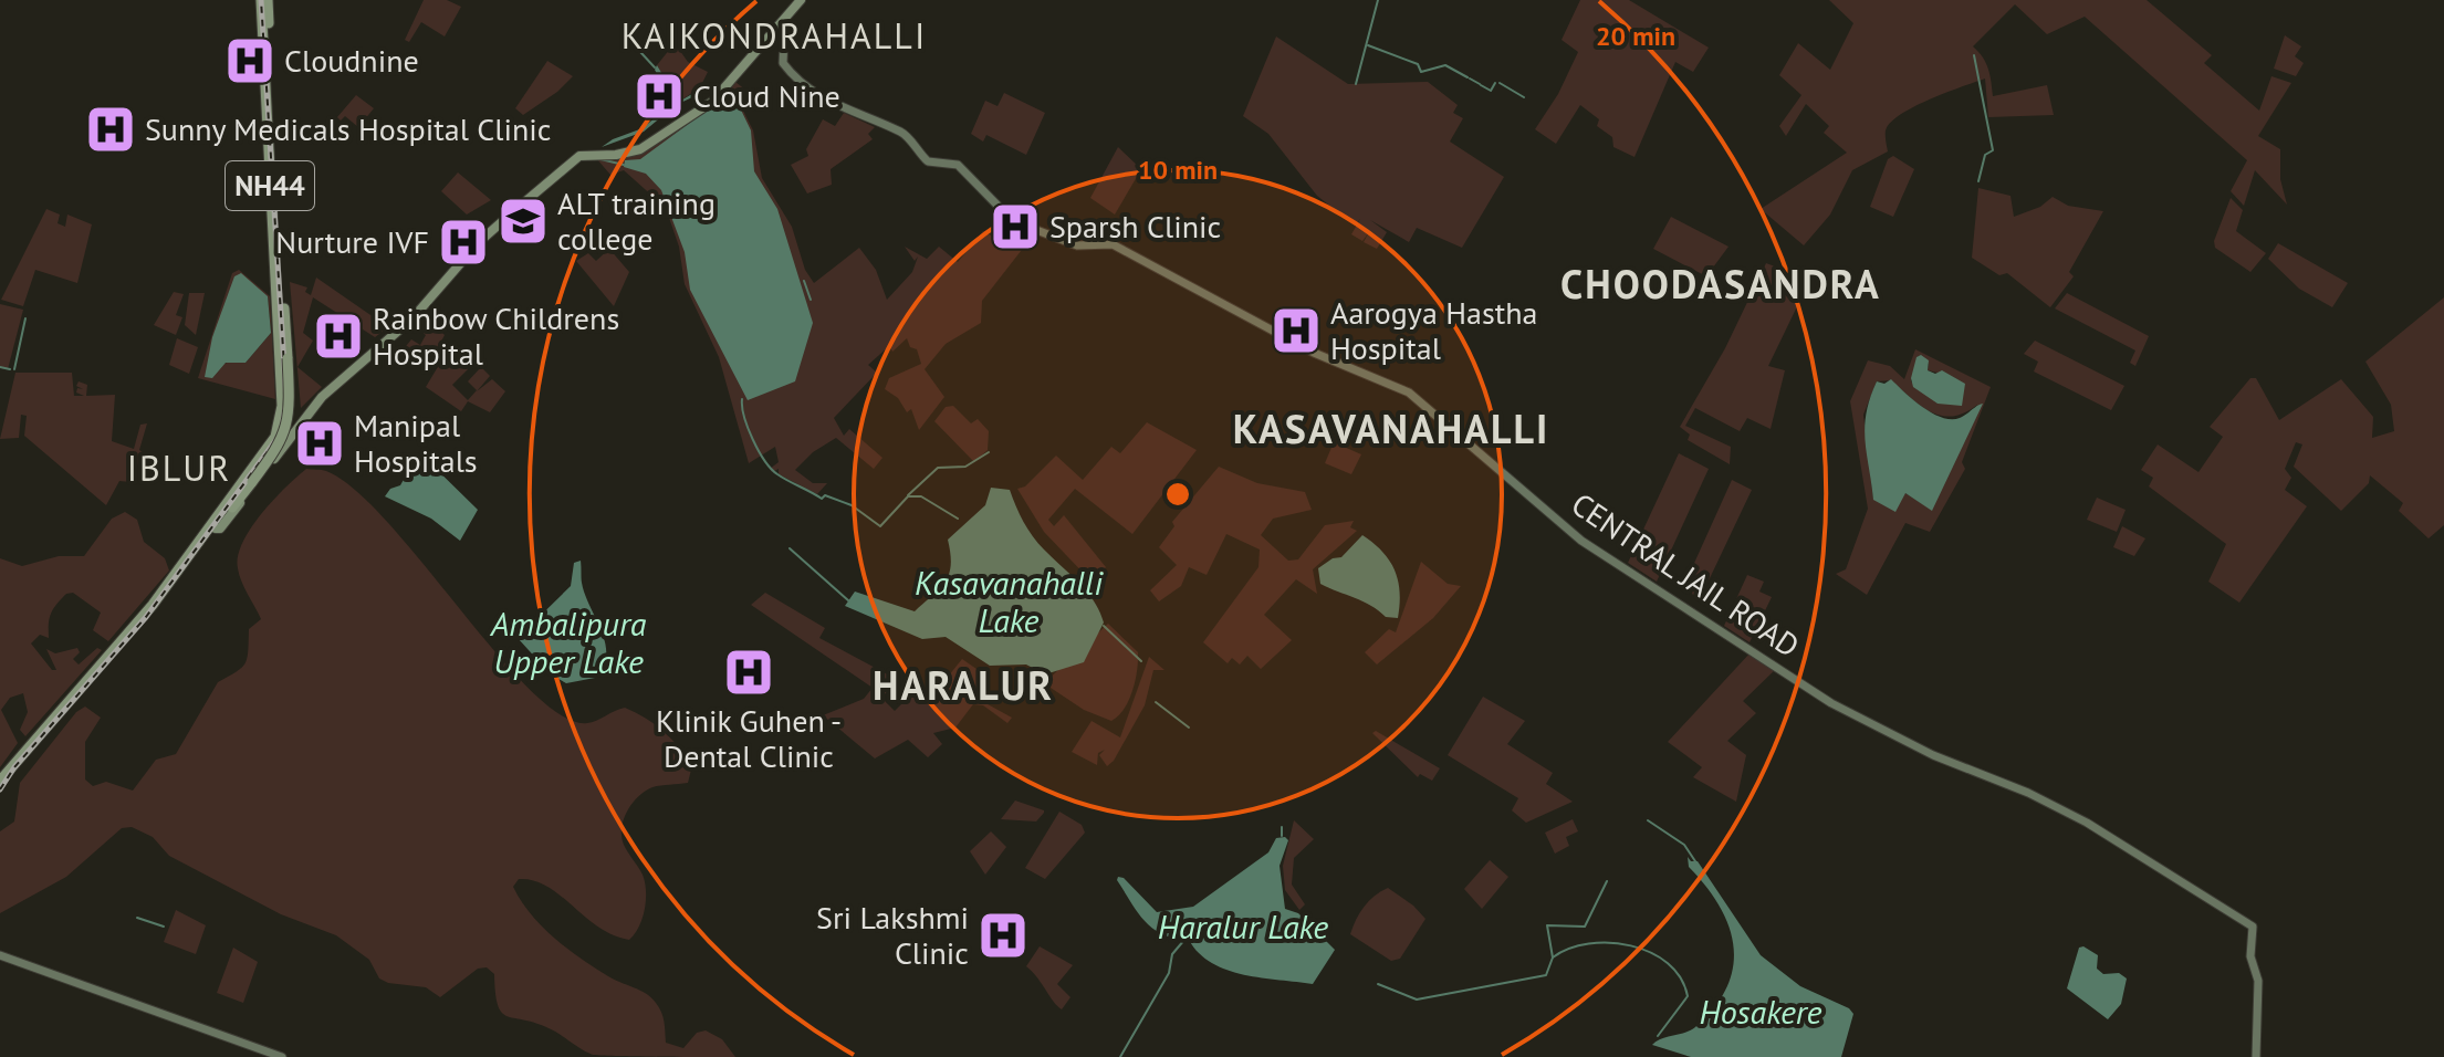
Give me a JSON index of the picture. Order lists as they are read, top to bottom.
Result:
{
  "streets": {
    "highway": ["NH44"],
    "main road": ["CENTRAL JAIL ROAD"]
  },
  "districts": [
    "KAIKONDRAHALLI",
    "CHOODASANDRA",
    "KASAVANAHALLI",
    "IBLUR",
    "HARALUR"
  ],
  "water": [
    "Kasavanahalli Lake",
    "Ambalipura Upper Lake",
    "Haralur Lake",
    "Hosakere"
  ],
  "places": {
    "hospital": [
      "Cloudnine",
      "Cloud Nine",
      "Sunny Medicals Hospital Clinic",
      "Sparsh Clinic",
      "Nurture IVF",
      "Aarogya Hastha Hospital",
      "Rainbow Childrens Hospital",
      "Manipal Hospitals",
      "Klinik Guhen - Dental Clinic",
      "Sri Lakshmi Clinic"
    ],
    "school or university": ["ALT training college"]
  },
  "rings": ["20 min", "10 min"]
}
